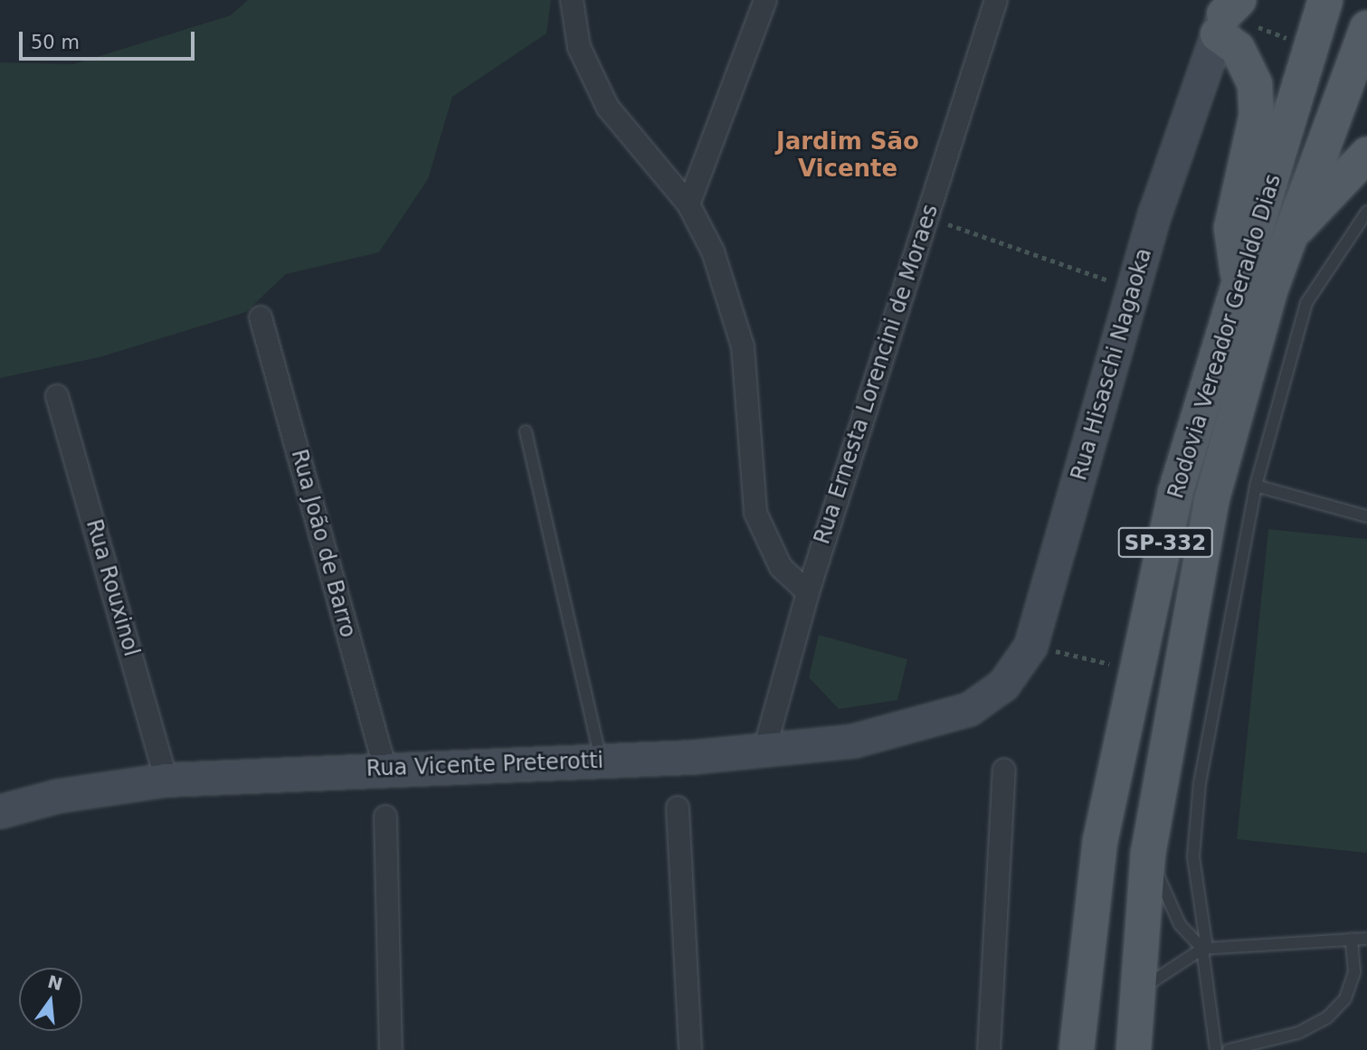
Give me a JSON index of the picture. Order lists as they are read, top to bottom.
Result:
{
  "streets": {
    "main road": ["Rodovia Vereador Geraldo Dias", "SP-332"],
    "street": [
      "Rua Hisaschi Nagaoka",
      "Rua Ernesta Lorencini de Moraes",
      "Rua João de Barro",
      "Rua Rouxinol",
      "Rua Vicente Preterotti"
    ]
  },
  "crossings": [
    ["Rua Hisaschi Nagaoka", "Rua Vicente Preterotti"],
    ["Rua Ernesta Lorencini de Moraes", "Rua Vicente Preterotti"],
    ["Rua João de Barro", "Rua Vicente Preterotti"],
    ["Rua Rouxinol", "Rua Vicente Preterotti"]
  ],
  "districts": ["Jardim São Vicente"],
  "scale_bar": "50 m",
  "north": "top"
}
